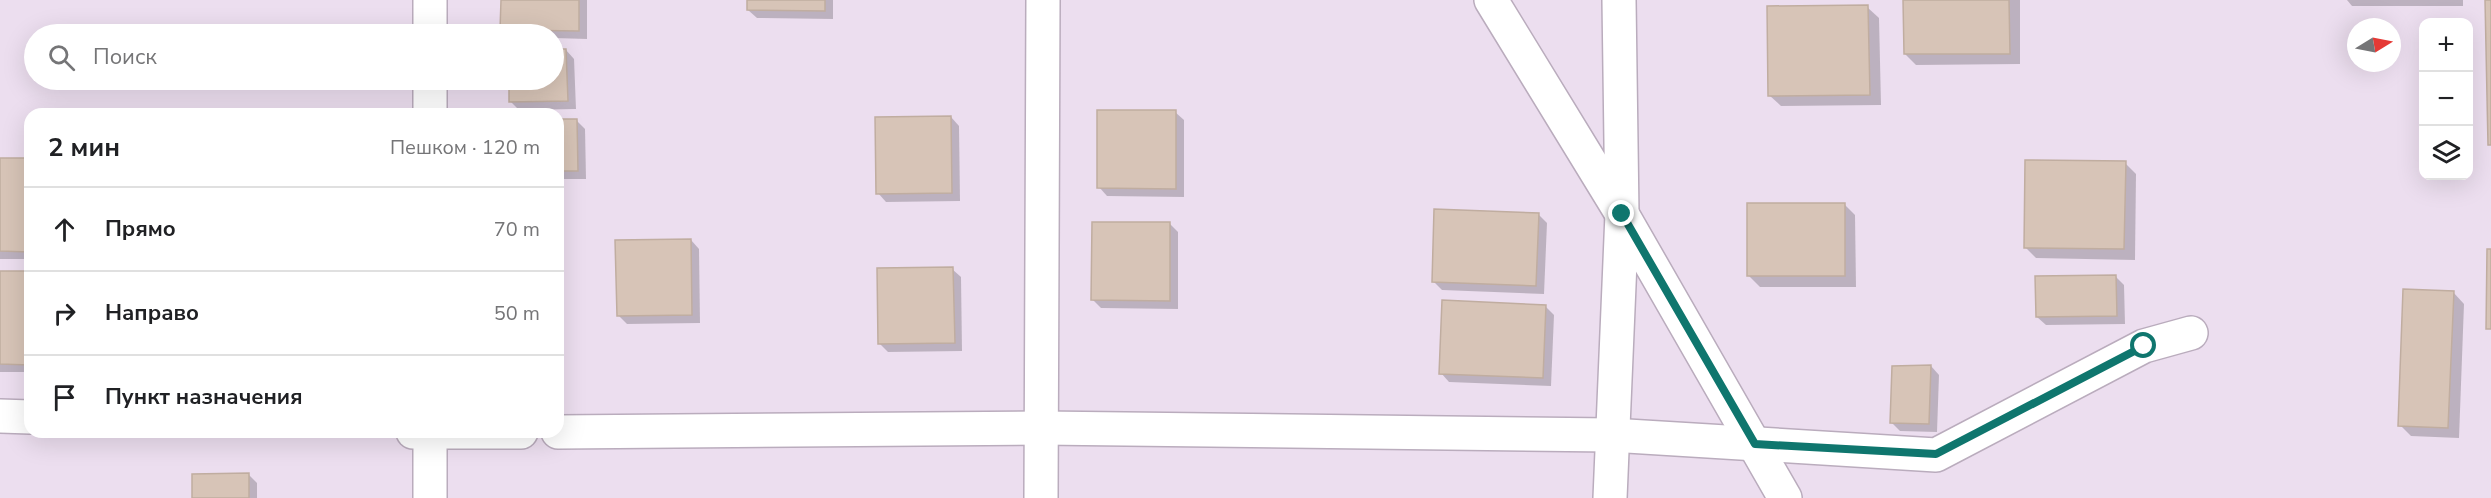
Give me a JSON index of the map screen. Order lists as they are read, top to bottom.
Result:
{
  "north": "right",
  "page": {
    "map_buttons": ["+", "−"],
    "search": "Поиск",
    "heading": ["2 мин", "Пешком · 120 m"],
    "list": [
      ["Прямо", "70 m"],
      ["Направо", "50 m"],
      "Пункт назначения"
    ]
  }
}
